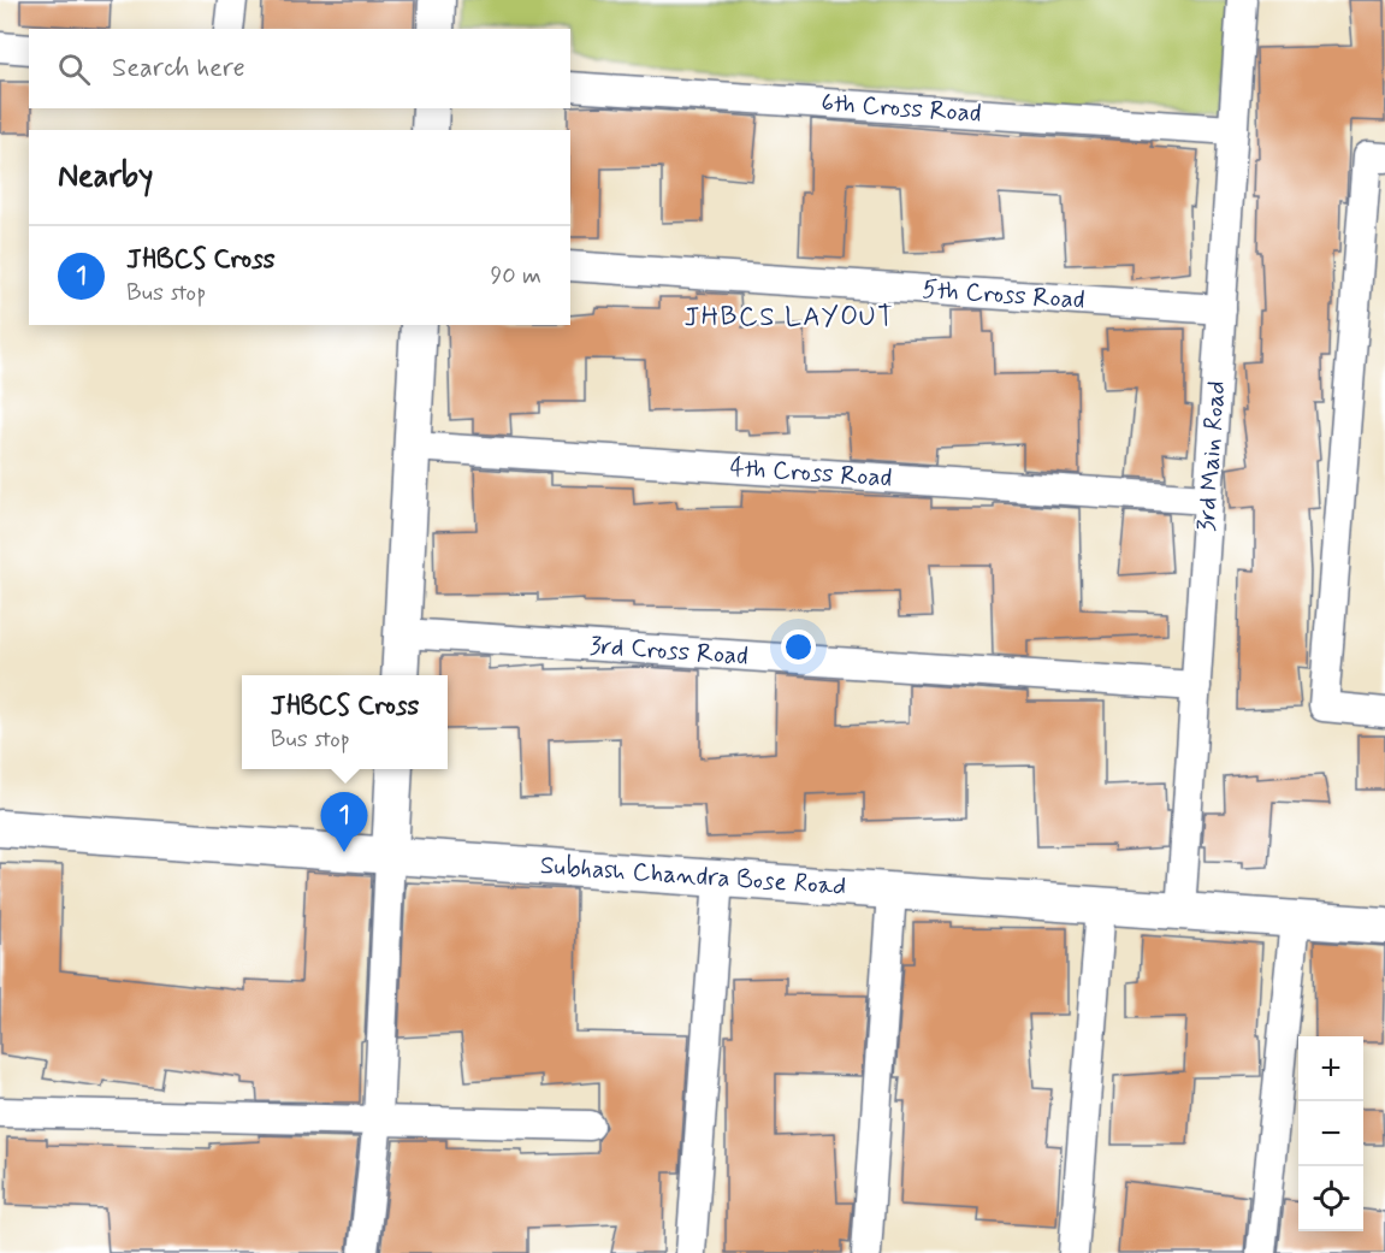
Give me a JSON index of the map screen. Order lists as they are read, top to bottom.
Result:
{
  "streets": {
    "street": [
      "6th Cross Road",
      "5th Cross Road",
      "3rd Main Road",
      "4th Cross Road",
      "3rd Cross Road",
      "Subhash Chandra Bose Road"
    ]
  },
  "crossings": [
    ["6th Cross Road", "3rd Main Road"],
    ["5th Cross Road", "3rd Main Road"],
    ["3rd Main Road", "4th Cross Road"],
    ["3rd Main Road", "3rd Cross Road"],
    ["3rd Main Road", "Subhash Chandra Bose Road"]
  ],
  "districts": ["JHBCS LAYOUT"],
  "page": {
    "search": "Search here",
    "heading": "Nearby",
    "list": [
      {
        "mark": "1",
        "name": "JHBCS Cross",
        "note": "Bus stop",
        "value": "90 m"
      }
    ],
    "popup": ["JHBCS Cross", "Bus stop"],
    "pins": "1",
    "map_buttons": ["+", "−"]
  }
}
